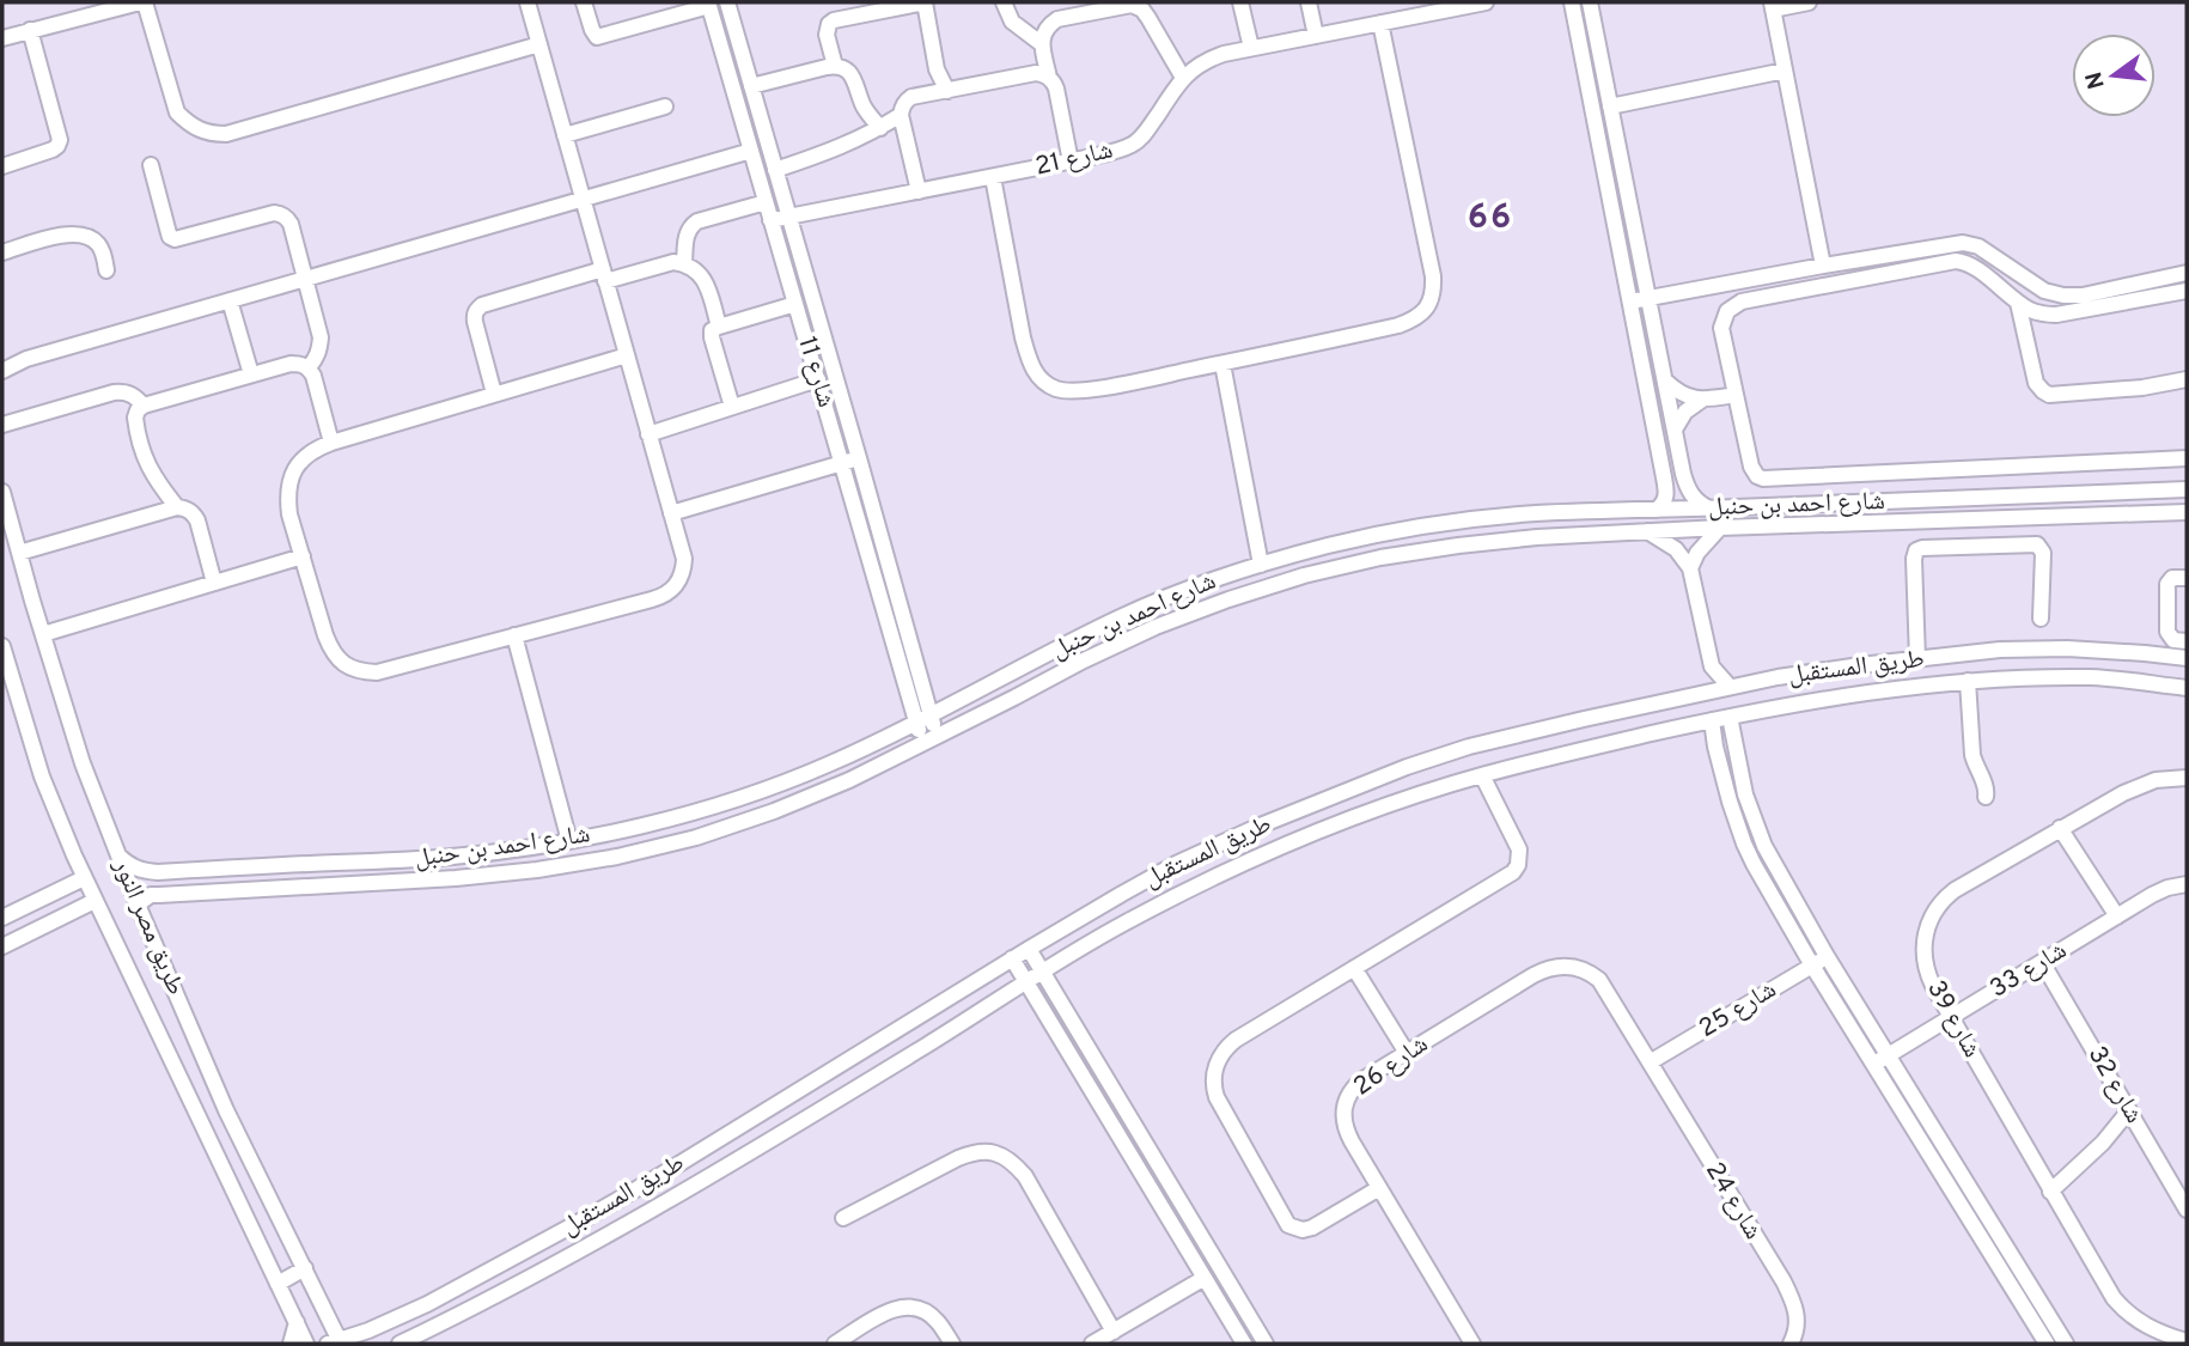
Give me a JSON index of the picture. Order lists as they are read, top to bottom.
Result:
{
  "streets": {
    "street": [
      "شارع 21",
      "شارع 11",
      "شارع احمد بن حنبل",
      "طريق المستقبل",
      "طريق مصر النور",
      "شارع 33",
      "شارع 25",
      "شارع 39",
      "شارع 26",
      "شارع 32",
      "شارع 24"
    ]
  },
  "crossings": [
    ["شارع 21", "شارع 11"],
    ["شارع 11", "شارع احمد بن حنبل"],
    ["شارع احمد بن حنبل", "طريق مصر النور"],
    ["طريق المستقبل", "طريق مصر النور"],
    ["شارع 33", "شارع 39"],
    ["شارع 33", "شارع 32"],
    ["شارع 25", "شارع 26"],
    ["شارع 25", "شارع 24"],
    ["شارع 26", "شارع 24"]
  ],
  "districts": ["66"],
  "north": "left"
}
